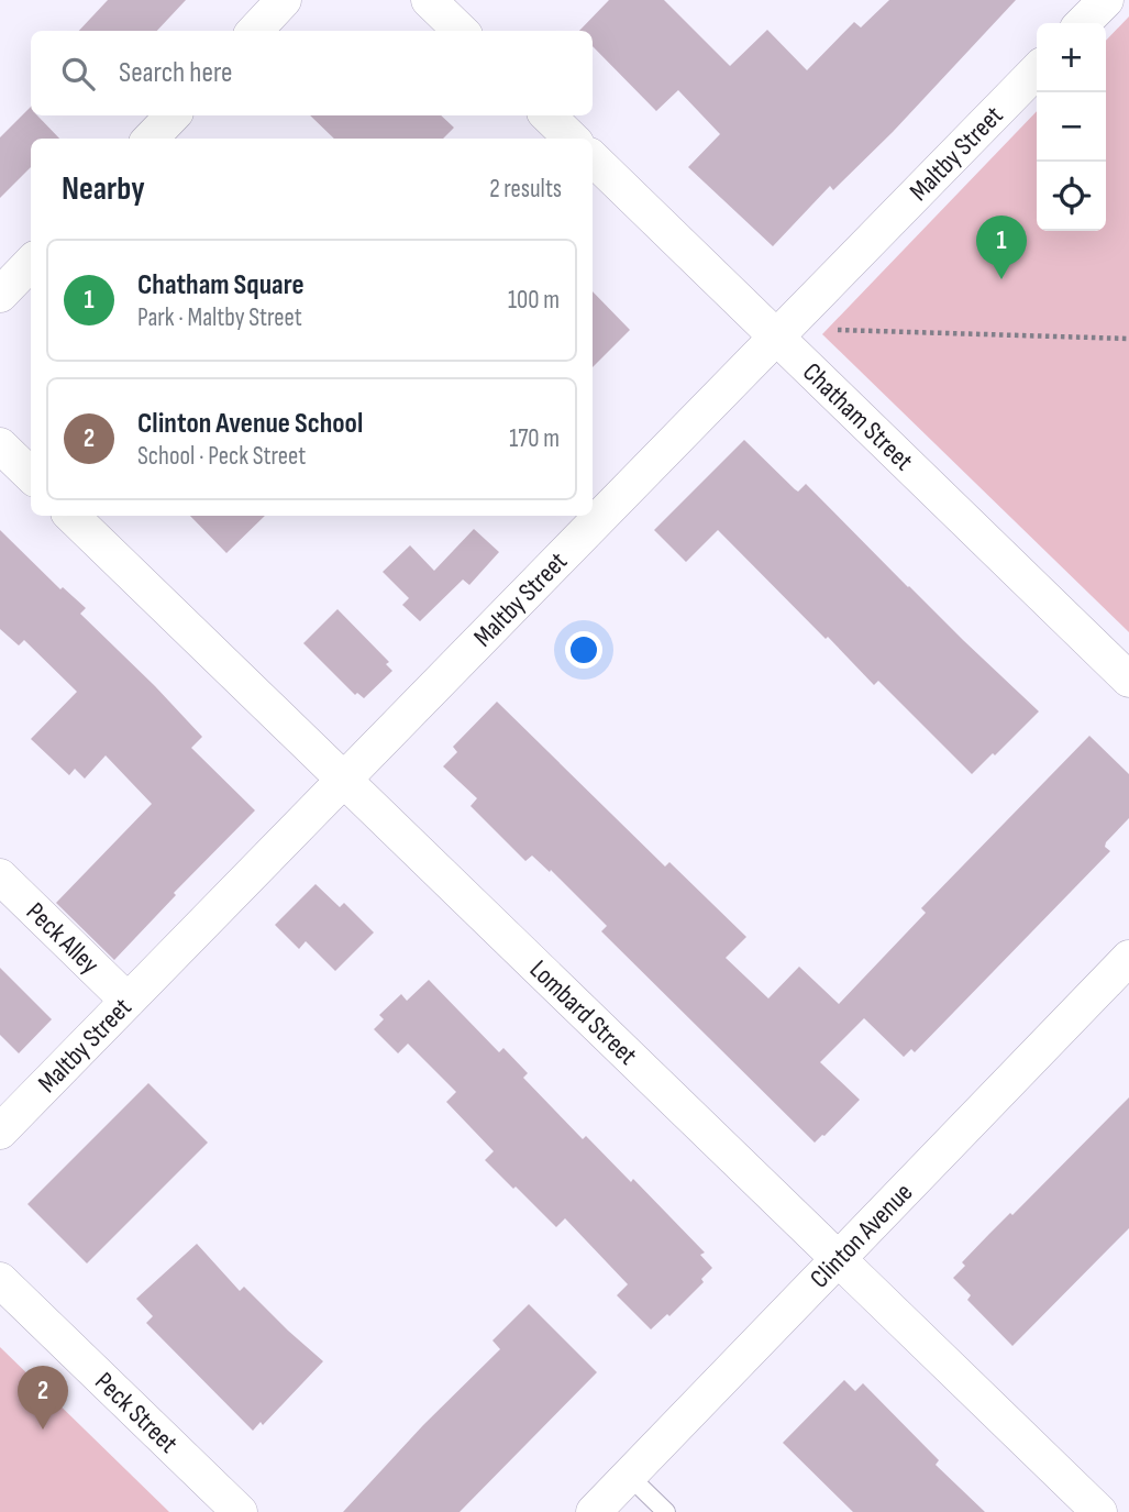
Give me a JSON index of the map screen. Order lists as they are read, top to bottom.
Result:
{
  "streets": {
    "street": [
      "Maltby Street",
      "Chatham Street",
      "Peck Alley",
      "Lombard Street",
      "Clinton Avenue",
      "Peck Street"
    ]
  },
  "crossings": [
    ["Maltby Street", "Chatham Street"],
    ["Maltby Street", "Peck Alley"],
    ["Maltby Street", "Lombard Street"],
    ["Lombard Street", "Clinton Avenue"]
  ],
  "page": {
    "map_buttons": ["+", "−"],
    "search": "Search here",
    "heading": ["Nearby", "2 results"],
    "pins": ["1", "2"],
    "list": [
      {
        "mark": "1",
        "name": "Chatham Square",
        "note": "Park · Maltby Street",
        "value": "100 m"
      },
      {
        "mark": "2",
        "name": "Clinton Avenue School",
        "note": "School · Peck Street",
        "value": "170 m"
      }
    ]
  }
}
